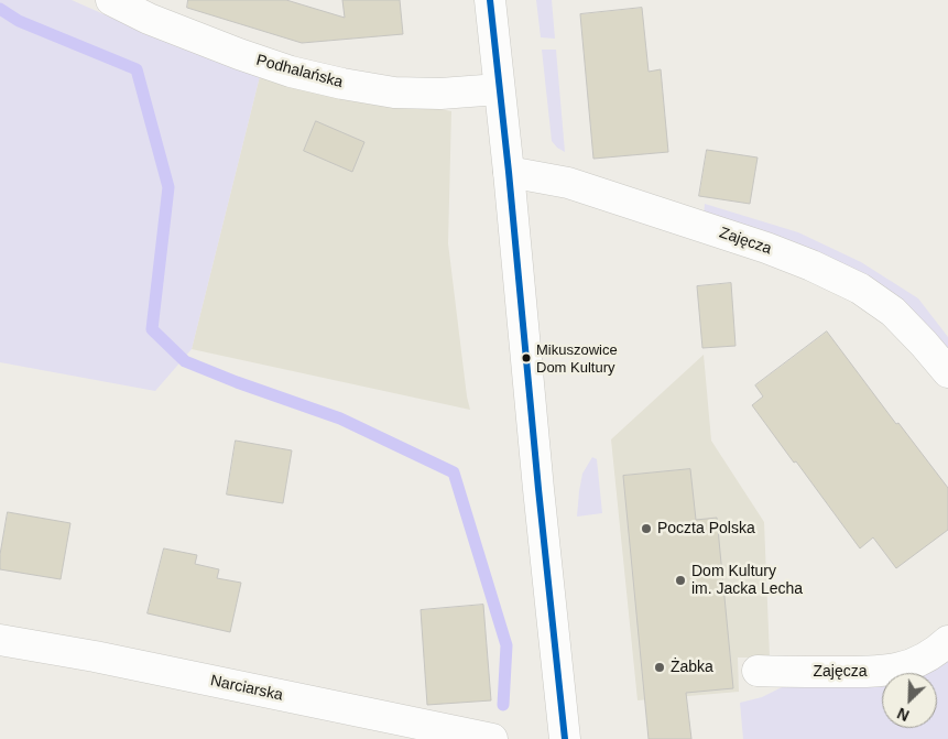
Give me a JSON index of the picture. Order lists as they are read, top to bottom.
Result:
{
  "streets": {
    "street": ["Podhalańska", "Zajęcza", "Narciarska"]
  },
  "places": [
    "Mikuszowice Dom Kultury",
    "Poczta Polska",
    "Dom Kultury im. Jacka Lecha",
    "Żabka"
  ],
  "north": "bottom left"
}
